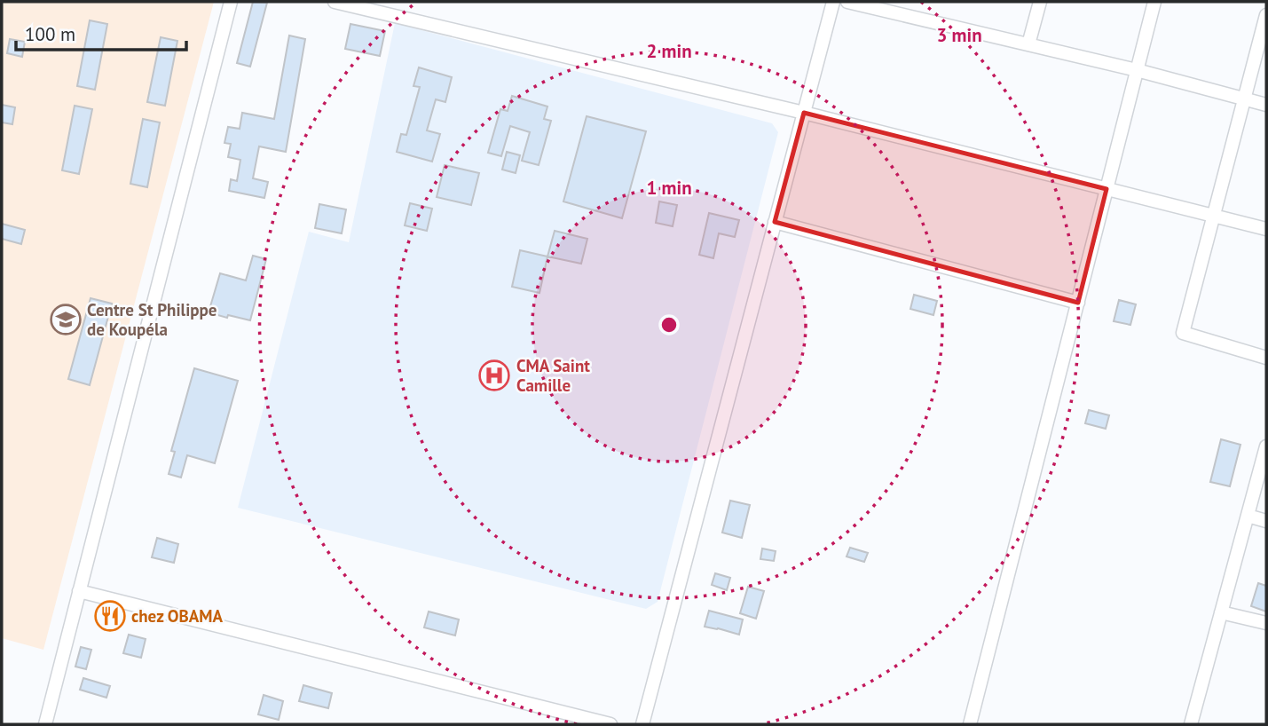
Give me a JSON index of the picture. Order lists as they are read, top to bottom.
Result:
{
  "places": {
    "school or university": ["Centre St Philippe de Koupéla"],
    "hospital": ["CMA Saint Camille"],
    "restaurant": ["chez OBAMA"]
  },
  "scale_bar": "100 m",
  "rings": ["3 min", "2 min", "1 min"]
}
